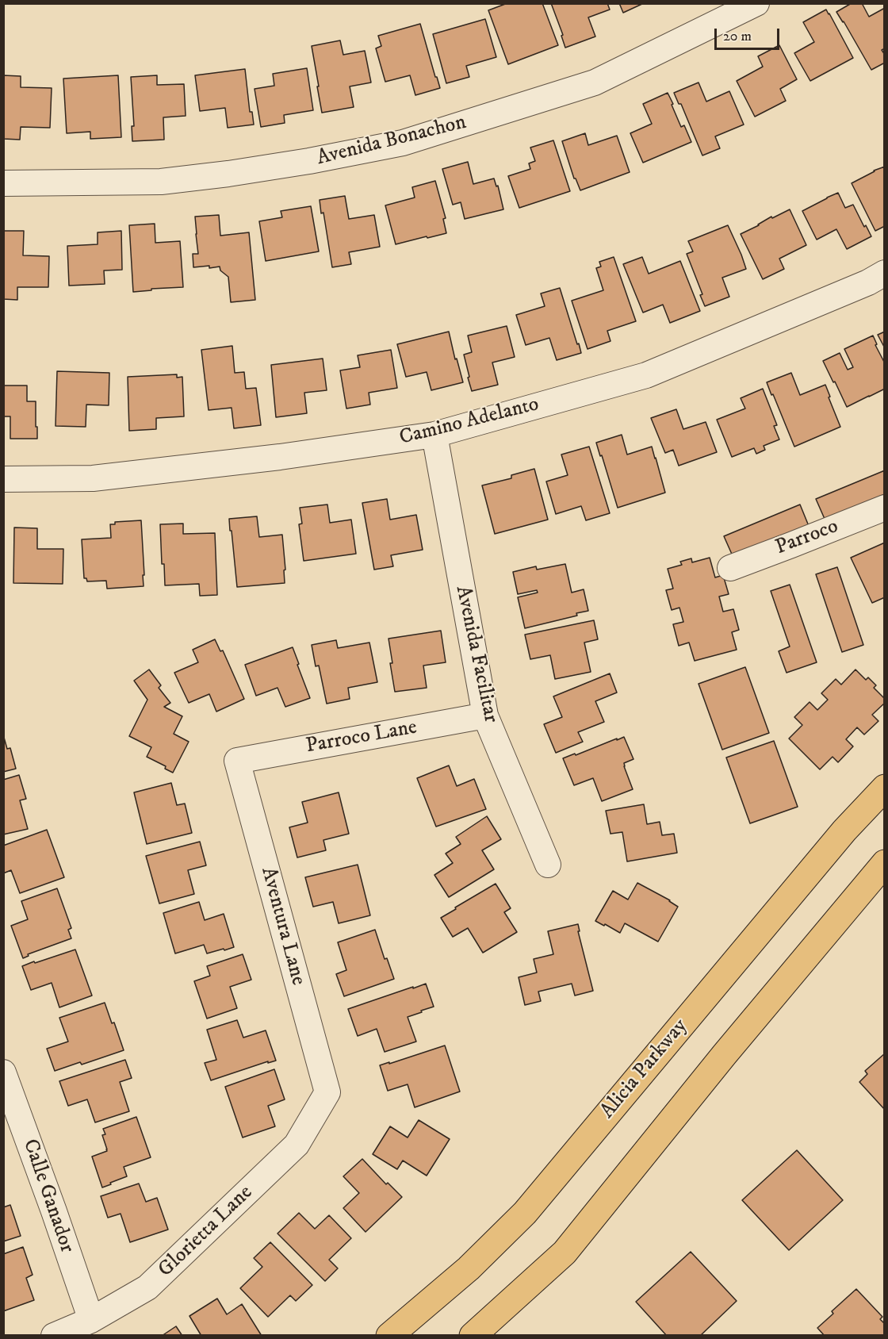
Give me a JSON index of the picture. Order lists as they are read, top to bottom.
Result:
{
  "streets": {
    "main road": ["Alicia Parkway"],
    "street": [
      "Avenida Bonachon",
      "Camino Adelanto",
      "Parroco",
      "Avenida Facilitar",
      "Parroco Lane",
      "Aventura Lane",
      "Calle Ganador",
      "Glorietta Lane"
    ]
  },
  "crossings": [
    ["Camino Adelanto", "Avenida Facilitar"],
    ["Avenida Facilitar", "Parroco Lane"],
    ["Parroco Lane", "Aventura Lane"],
    ["Aventura Lane", "Glorietta Lane"],
    ["Calle Ganador", "Glorietta Lane"]
  ],
  "scale_bar": "20 m"
}
